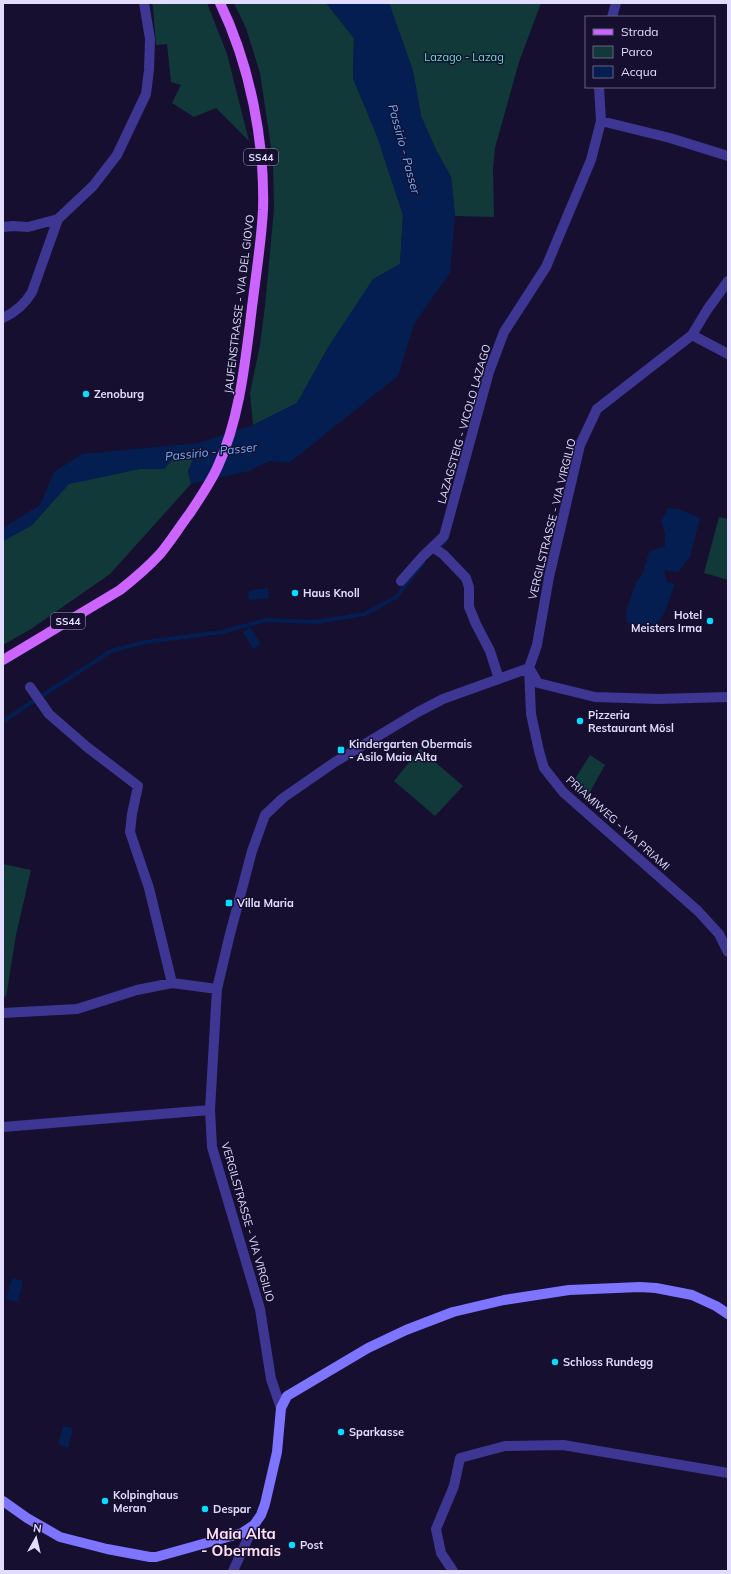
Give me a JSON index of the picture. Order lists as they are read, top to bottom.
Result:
{
  "streets": {
    "main road": ["SS44", "JAUFENSTRASSE - VIA DEL GIOVO"],
    "street": ["LAZAGSTEIG - VICOLO LAZAGO", "VERGILSTRASSE - VIA VIRGILIO", "PRIAMIWEG - VIA PRIAMI"]
  },
  "crossings": [
    ["VERGILSTRASSE - VIA VIRGILIO", "PRIAMIWEG - VIA PRIAMI"]
  ],
  "districts": ["Maia Alta - Obermais"],
  "water": ["Passirio - Passer"],
  "parks": ["Lazago - Lazag"],
  "places": {
    "other": [
      "Zenoburg",
      "Haus Knoll",
      "Hotel Meisters Irma",
      "Pizzeria Restaurant Mösl",
      "Schloss Rundegg",
      "Sparkasse",
      "Kolpinghaus Meran",
      "Despar",
      "Post"
    ],
    "transit": ["Kindergarten Obermais - Asilo Maia Alta", "Villa Maria"]
  },
  "legend": ["Strada", "Parco", "Acqua"],
  "north": "top"
}
